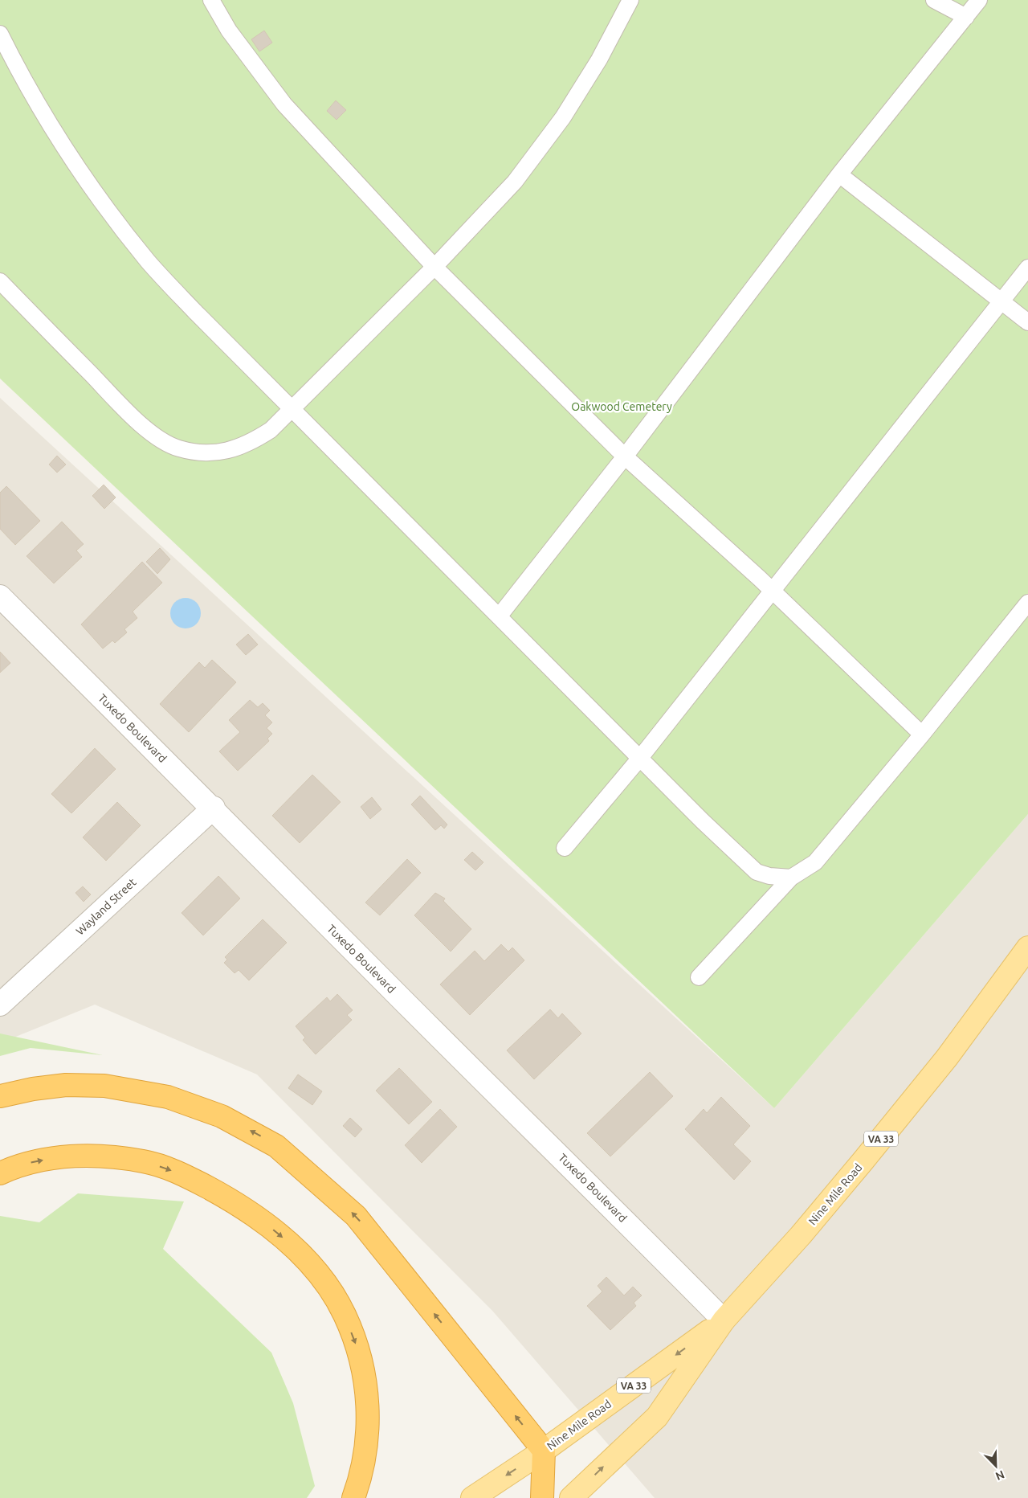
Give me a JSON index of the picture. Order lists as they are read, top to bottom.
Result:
{
  "streets": {
    "main road": ["VA 33", "Nine Mile Road"],
    "street": ["Tuxedo Boulevard", "Wayland Street"]
  },
  "crossings": [
    ["Tuxedo Boulevard", "Wayland Street"],
    ["Tuxedo Boulevard", "Nine Mile Road"]
  ],
  "parks": ["Oakwood Cemetery"],
  "north": "bottom right"
}
